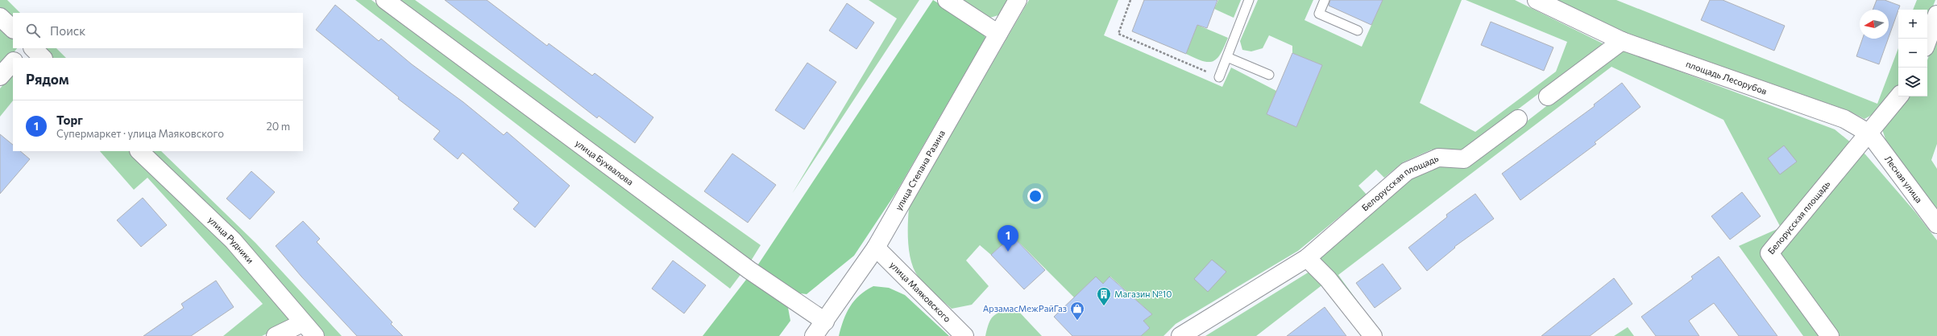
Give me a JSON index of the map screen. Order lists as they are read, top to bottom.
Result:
{
  "streets": {
    "street": [
      "площадь Лесорубов",
      "улица Бухвалова",
      "улица Степана Разина",
      "Лесная улица",
      "Белорусская площадь",
      "улица Рудники",
      "улица Маяковского"
    ]
  },
  "crossings": [
    ["площадь Лесорубов", "Лесная улица"],
    ["площадь Лесорубов", "Белорусская площадь"],
    ["улица Бухвалова", "улица Степана Разина"],
    ["улица Степана Разина", "улица Маяковского"],
    ["Лесная улица", "Белорусская площадь"]
  ],
  "places": {
    "building": ["Магазин №10"],
    "shop": ["АрзамасМежРайГаз"]
  },
  "north": "left",
  "page": {
    "map_buttons": ["+", "−"],
    "search": "Поиск",
    "heading": "Рядом",
    "list": [
      {
        "mark": "1",
        "name": "Торг",
        "note": "Супермаркет · улица Маяковского",
        "value": "20 m"
      }
    ],
    "pins": "1"
  }
}
